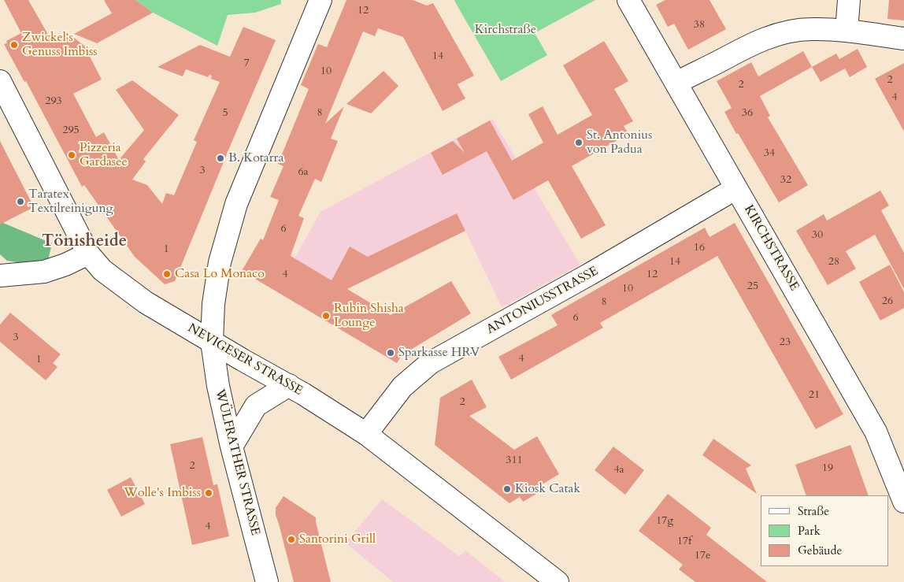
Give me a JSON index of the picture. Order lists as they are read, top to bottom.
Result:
{
  "streets": {
    "main road": [
      "KIRCHSTRASSE",
      "ANTONIUSSTRASSE",
      "NEVIGESER STRASSE",
      "WÜLFRATHER STRASSE"
    ]
  },
  "crossings": [
    ["KIRCHSTRASSE", "ANTONIUSSTRASSE"],
    ["ANTONIUSSTRASSE", "NEVIGESER STRASSE"],
    ["NEVIGESER STRASSE", "WÜLFRATHER STRASSE"]
  ],
  "districts": ["Tönisheide"],
  "parks": ["Kirchstraße"],
  "places": [
    "Zwickel‘s Genuss Imbiss",
    "St. Antonius von Padua",
    "Pizzeria Gardasee",
    "B. Kotarra",
    "Taratex Textilreinigung",
    "Casa Lo Monaco",
    "Rubin Shisha Lounge",
    "Sparkasse HRV",
    "Kiosk Catak",
    "Wolle's Imbiss",
    "Santorini Grill"
  ],
  "house_numbers": [
    "12",
    "38",
    "14",
    "7",
    "10",
    "2",
    "2",
    "4",
    "293",
    "5",
    "8",
    "36",
    "295",
    "34",
    "3",
    "6a",
    "32",
    "6",
    "30",
    "16",
    "1",
    "14",
    "28",
    "4",
    "12",
    "25",
    "10",
    "26",
    "8",
    "6",
    "3",
    "23",
    "4",
    "1",
    "21",
    "2",
    "311",
    "2",
    "19",
    "4a",
    "17g",
    "4",
    "17f",
    "17e"
  ],
  "legend": ["Straße", "Park", "Gebäude"]
}
